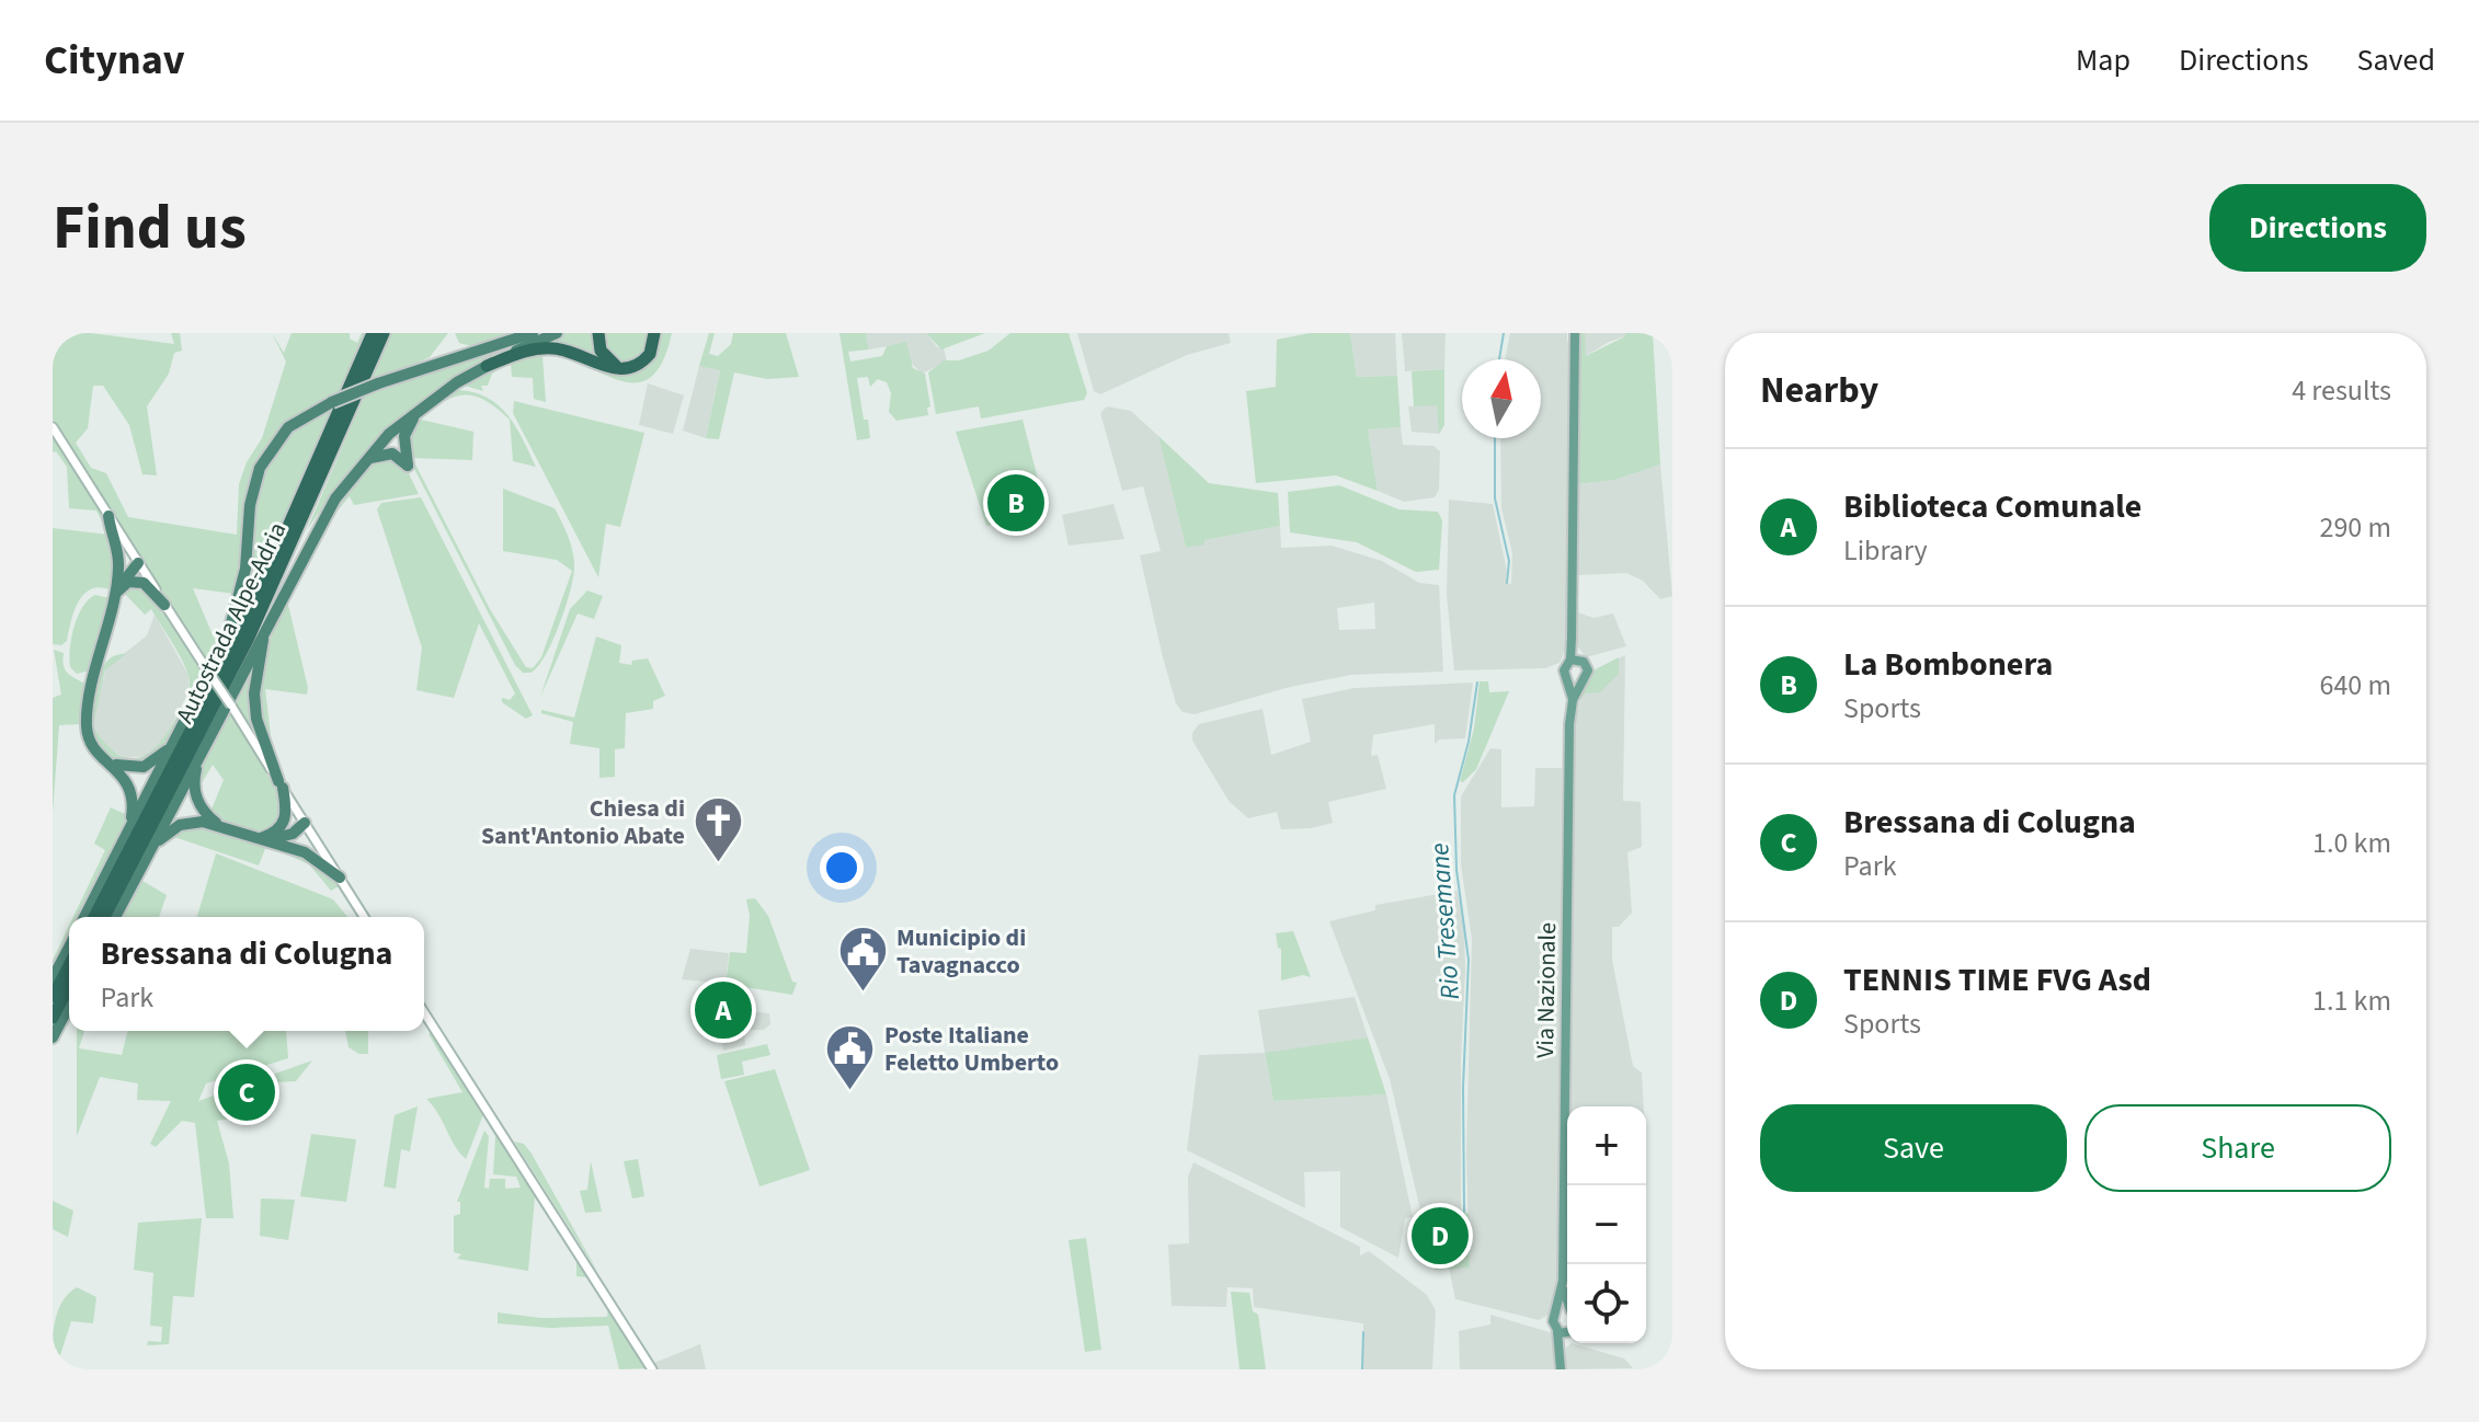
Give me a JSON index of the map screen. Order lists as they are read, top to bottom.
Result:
{
  "streets": {
    "highway": ["Autostrada Alpe-Adria"],
    "main road": ["Via Nazionale"]
  },
  "water": ["Rio Tresemane"],
  "places": {
    "church": ["Chiesa di Sant'Antonio Abate"],
    "public building": ["Municipio di Tavagnacco", "Poste Italiane Feletto Umberto"]
  },
  "north": "top",
  "page": {
    "header": "Citynav",
    "nav": ["Map", "Directions", "Saved"],
    "buttons": [
      "Directions",
      ["Save", "Share"]
    ],
    "title": "Find us",
    "heading": ["Nearby", "4 results"],
    "list": [
      {
        "mark": "A",
        "name": "Biblioteca Comunale",
        "note": "Library",
        "value": "290 m"
      },
      {
        "mark": "B",
        "name": "La Bombonera",
        "note": "Sports",
        "value": "640 m"
      },
      {
        "mark": "C",
        "name": "Bressana di Colugna",
        "note": "Park",
        "value": "1.0 km"
      },
      {
        "mark": "D",
        "name": "TENNIS TIME FVG Asd",
        "note": "Sports",
        "value": "1.1 km"
      }
    ],
    "pins": [
      "B",
      "A",
      "C",
      "D"
    ],
    "popup": ["Bressana di Colugna", "Park"],
    "map_buttons": ["+", "−"]
  }
}
